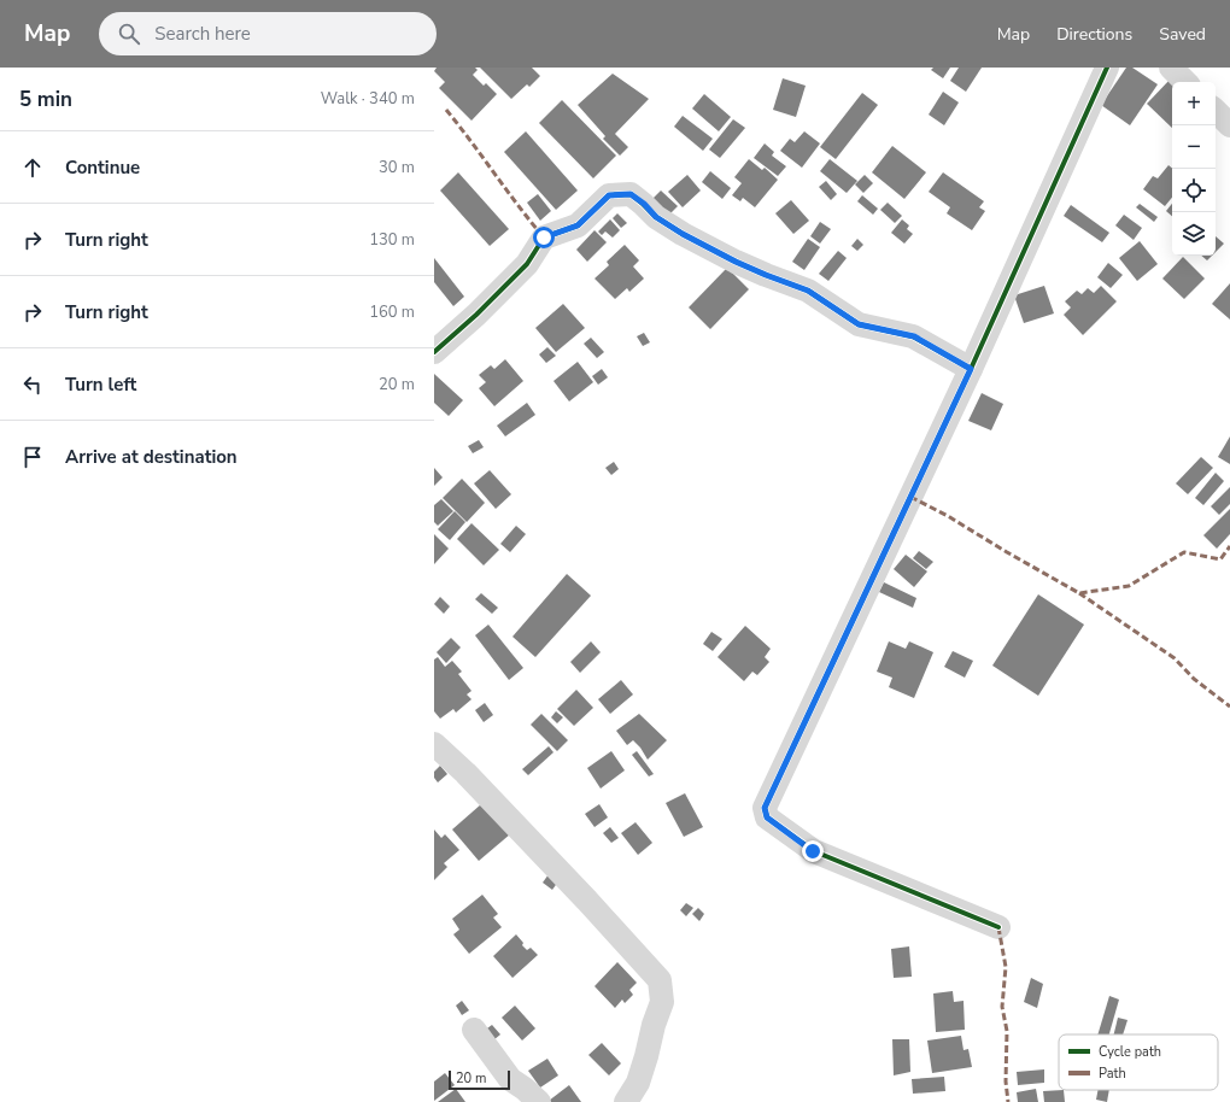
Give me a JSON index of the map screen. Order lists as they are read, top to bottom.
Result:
{
  "legend": ["Cycle path", "Path"],
  "scale_bar": "20 m",
  "page": {
    "header": "Map",
    "search": "Search here",
    "nav": ["Map", "Directions", "Saved"],
    "heading": ["5 min", "Walk · 340 m"],
    "map_buttons": ["+", "−"],
    "list": [
      ["Continue", "30 m"],
      ["Turn right", "130 m"],
      ["Turn right", "160 m"],
      ["Turn left", "20 m"],
      "Arrive at destination"
    ],
    "scale": "20 m"
  }
}
